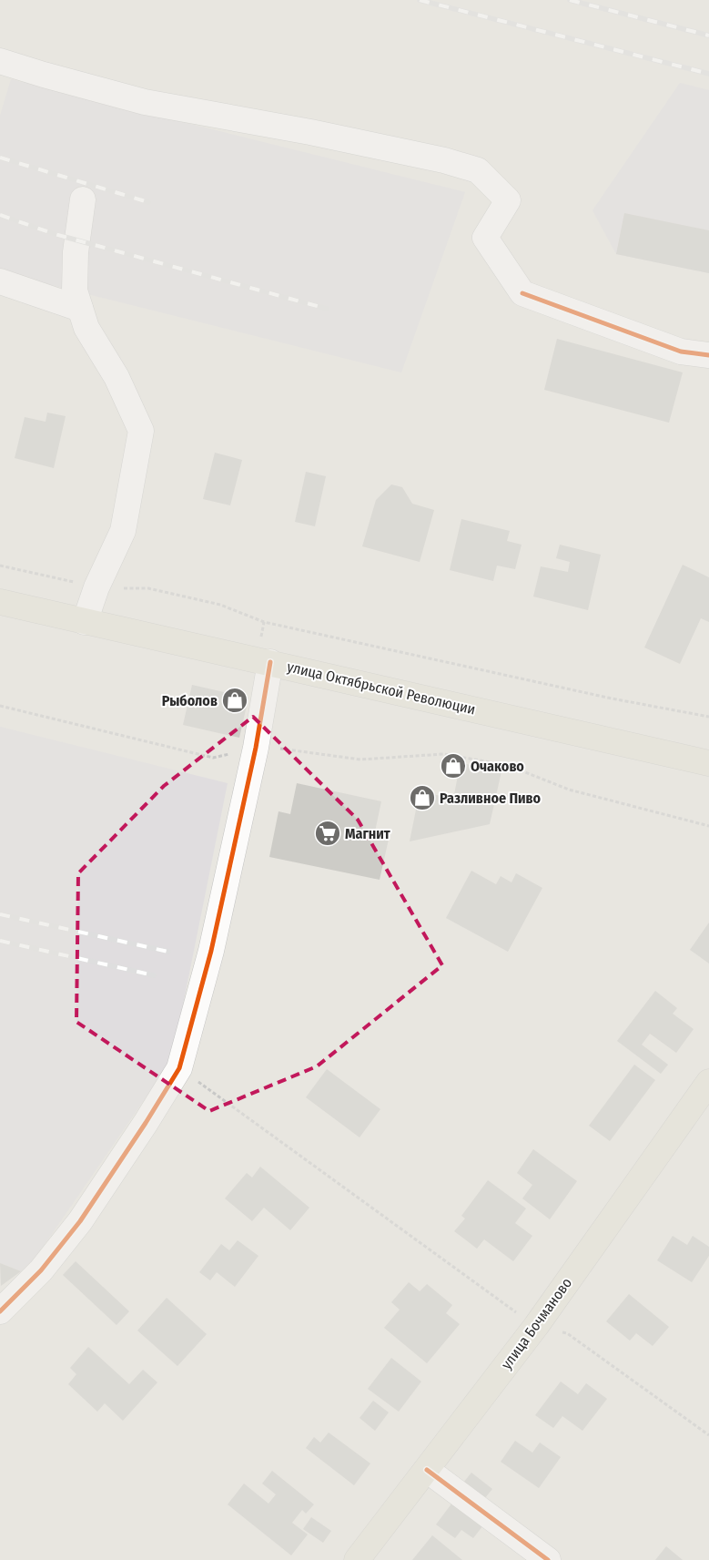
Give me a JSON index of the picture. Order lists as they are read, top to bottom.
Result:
{
  "streets": {
    "main road": ["улица Октябрьской Революции", "улица Бочманово"]
  },
  "places": {
    "shop": ["Рыболов", "Очаково", "Разливное Пиво"],
    "supermarket": ["Магнит"]
  }
}
